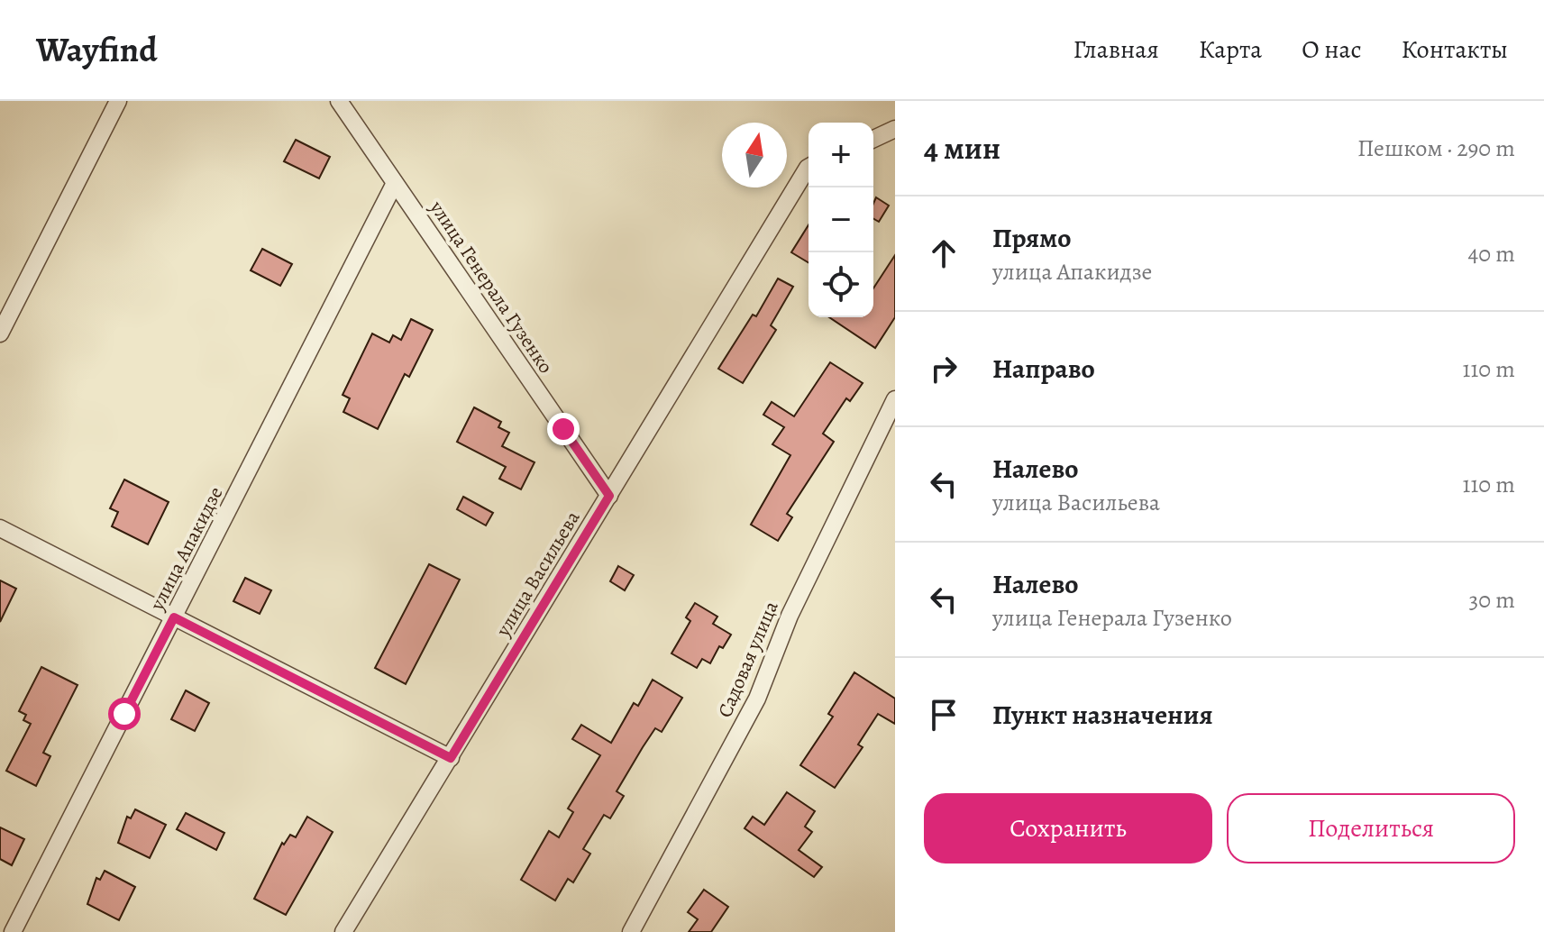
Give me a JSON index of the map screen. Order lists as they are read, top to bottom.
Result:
{
  "streets": {
    "street": [
      "улица Генерала Гузенко",
      "улица Апакидзе",
      "улица Васильева",
      "Садовая улица"
    ]
  },
  "crossings": [
    ["улица Генерала Гузенко", "улица Апакидзе"],
    ["улица Генерала Гузенко", "улица Васильева"]
  ],
  "north": "top",
  "page": {
    "header": "Wayfind",
    "nav": [
      "Главная",
      "Карта",
      "О нас",
      "Контакты"
    ],
    "heading": ["4 мин", "Пешком · 290 m"],
    "map_buttons": ["+", "−"],
    "list": [
      ["Прямо", "улица Апакидзе", "40 m"],
      ["Направо", "110 m"],
      ["Налево", "улица Васильева", "110 m"],
      ["Налево", "улица Генерала Гузенко", "30 m"],
      "Пункт назначения"
    ],
    "buttons": ["Сохранить", "Поделиться"]
  }
}
